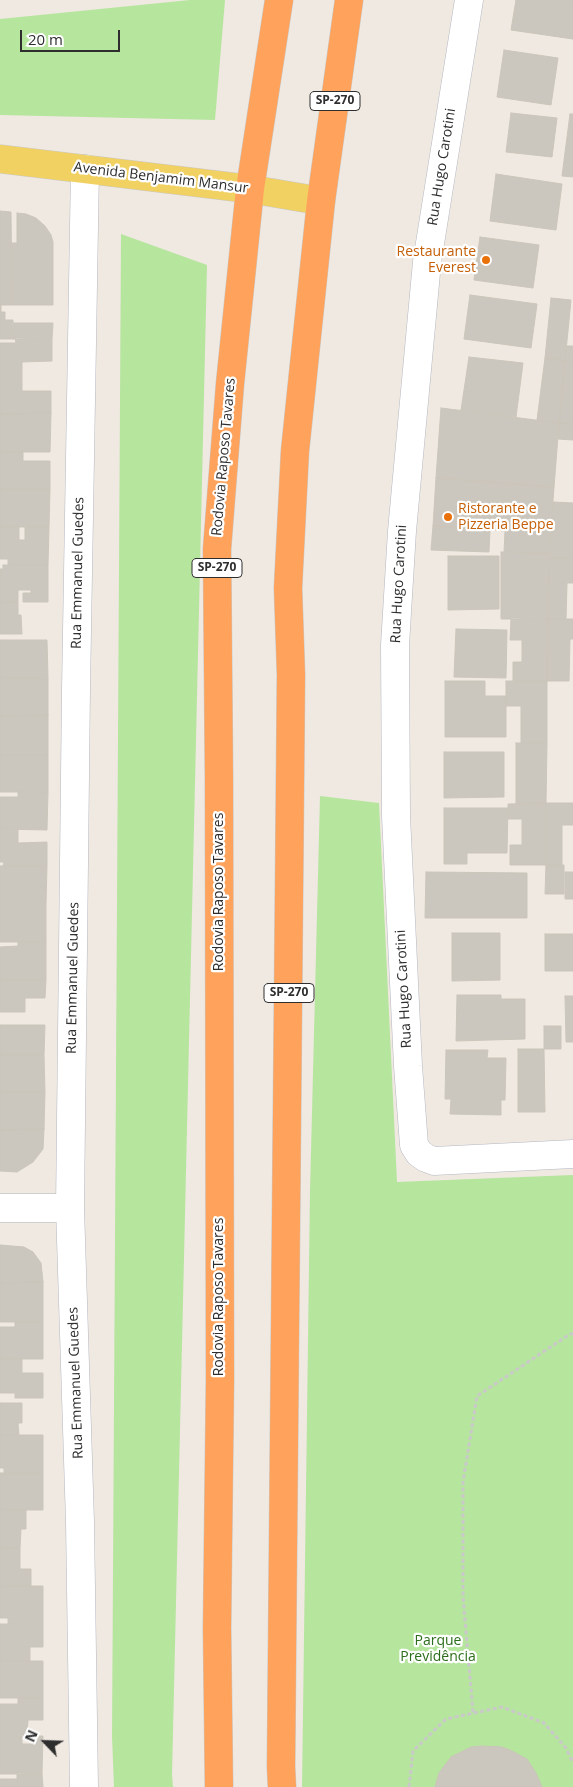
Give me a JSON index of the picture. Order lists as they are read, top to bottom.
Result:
{
  "streets": {
    "highway": ["SP-270", "Rodovia Raposo Tavares"],
    "main road": ["Avenida Benjamim Mansur"],
    "street": ["Rua Hugo Carotini", "Rua Emmanuel Guedes"]
  },
  "crossings": [
    ["SP-270", "Avenida Benjamim Mansur"],
    ["Avenida Benjamim Mansur", "Rodovia Raposo Tavares"],
    ["Avenida Benjamim Mansur", "Rua Emmanuel Guedes"]
  ],
  "parks": ["Parque Previdência"],
  "places": ["Restaurante Everest", "Ristorante e Pizzeria Beppe"],
  "scale_bar": "20 m",
  "north": "top left"
}
